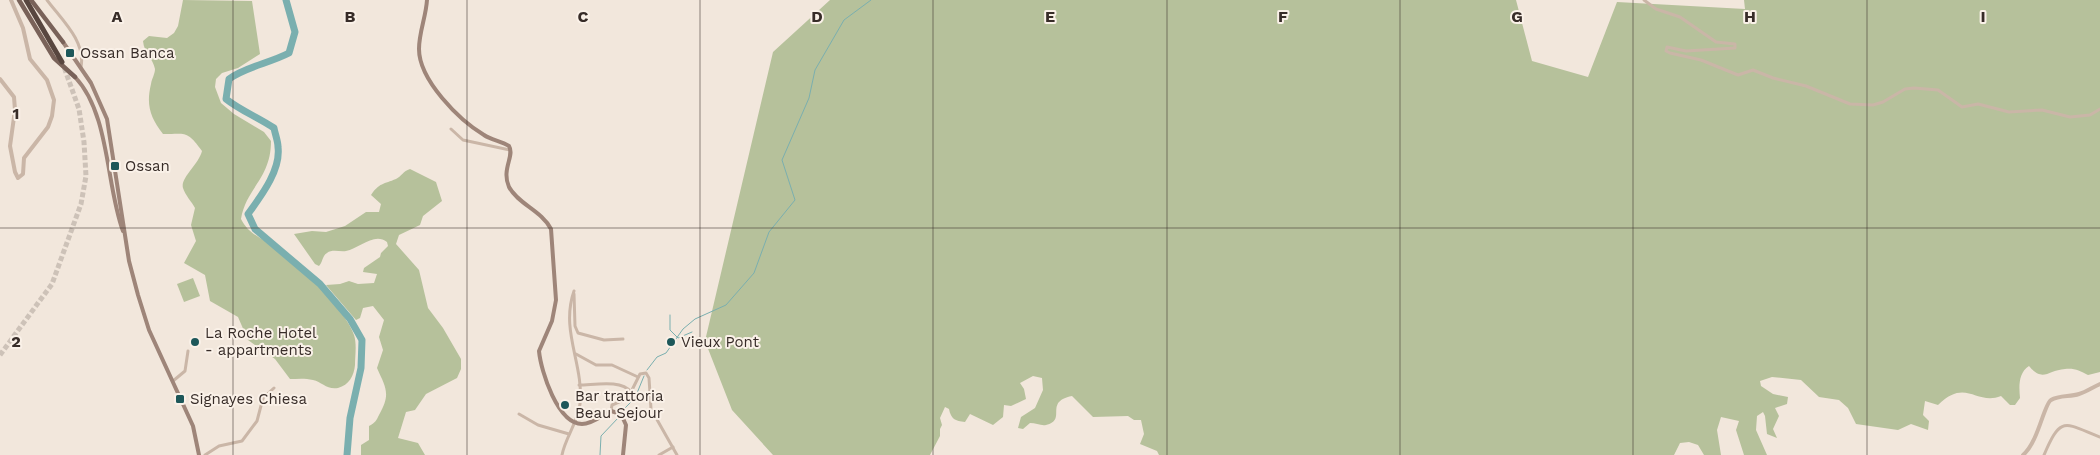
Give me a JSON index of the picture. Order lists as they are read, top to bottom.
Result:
{
  "places": {
    "transit": ["Ossan Banca", "Ossan", "Signayes Chiesa"],
    "other": ["La Roche Hotel - appartments", "Vieux Pont", "Bar trattoria Beau Sejour"]
  },
  "grid": {
    "columns": [
      "A",
      "B",
      "C",
      "D",
      "E",
      "F",
      "G",
      "H",
      "I"
    ],
    "rows": ["1", "2"]
  }
}
